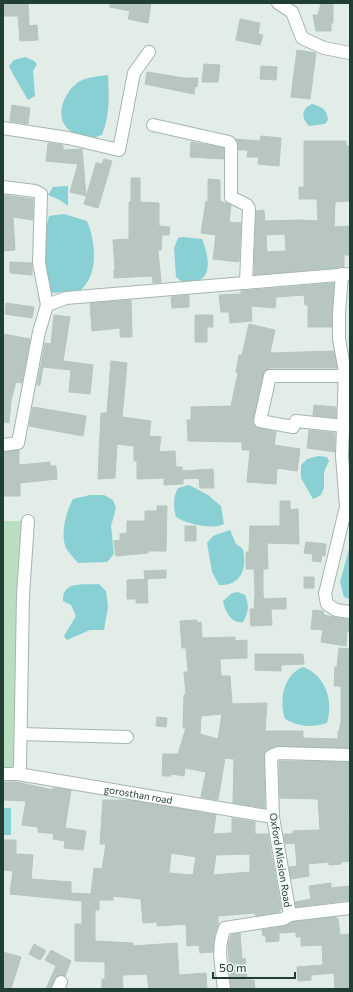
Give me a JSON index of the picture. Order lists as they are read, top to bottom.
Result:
{
  "streets": {
    "street": ["gorosthan road", "Oxford Mission Road"]
  },
  "crossings": [
    ["gorosthan road", "Oxford Mission Road"]
  ],
  "scale_bar": "50 m"
}
